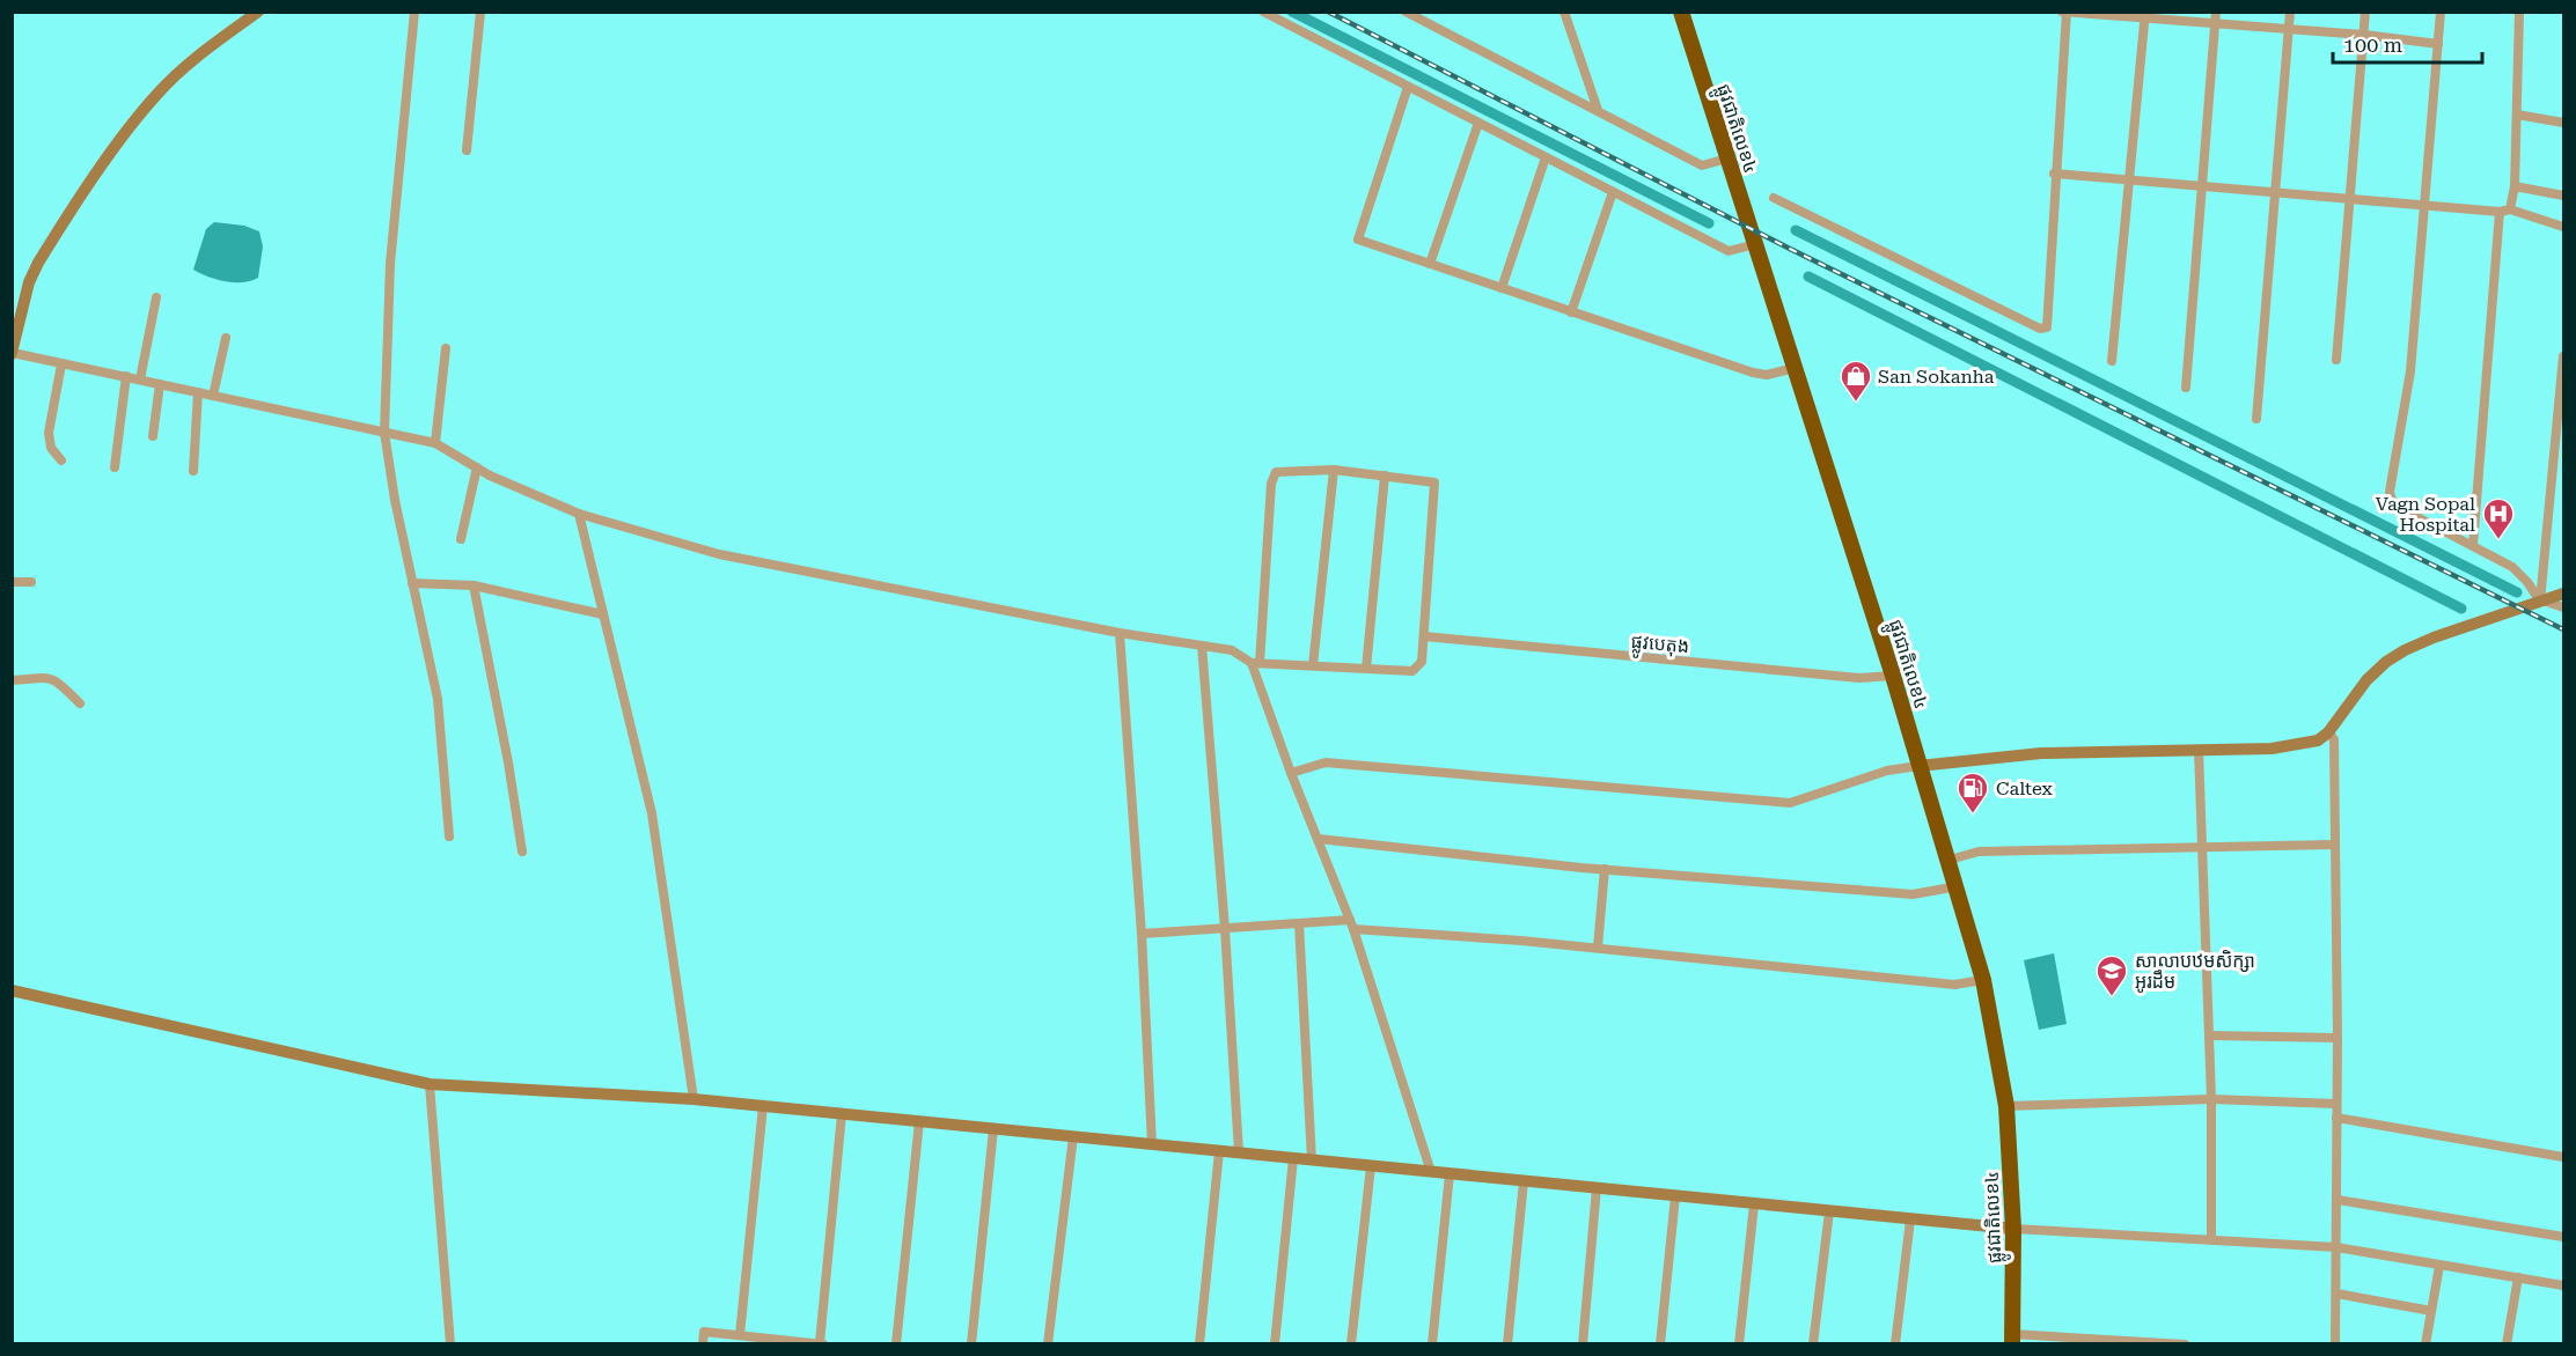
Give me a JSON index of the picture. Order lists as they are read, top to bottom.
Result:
{
  "streets": {
    "highway": ["ផ្លូវជាតិលេខ៤"],
    "street": ["ផ្លូវបេតុង"]
  },
  "crossings": [
    ["ផ្លូវជាតិលេខ៤", "ផ្លូវបេតុង"]
  ],
  "places": {
    "shop": ["San Sokanha"],
    "hospital": ["Vagn Sopal Hospital"],
    "fuel station": ["Caltex"],
    "school or university": ["សាលាបឋមសិក្សា អូរដឹម"]
  },
  "scale_bar": "100 m"
}
